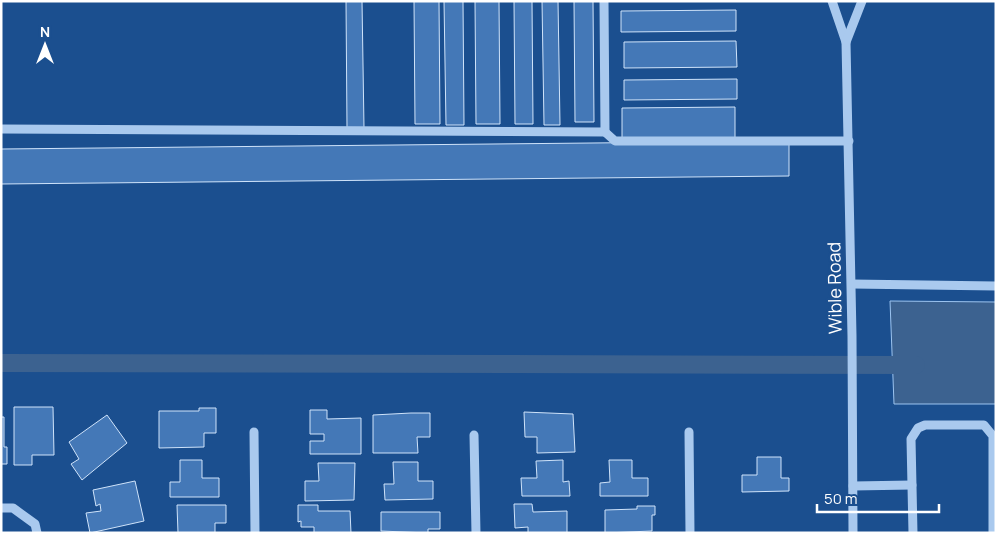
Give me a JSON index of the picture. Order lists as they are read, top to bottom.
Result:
{
  "streets": {
    "street": ["Wible Road"]
  },
  "scale_bar": "50 m",
  "north": "top"
}
